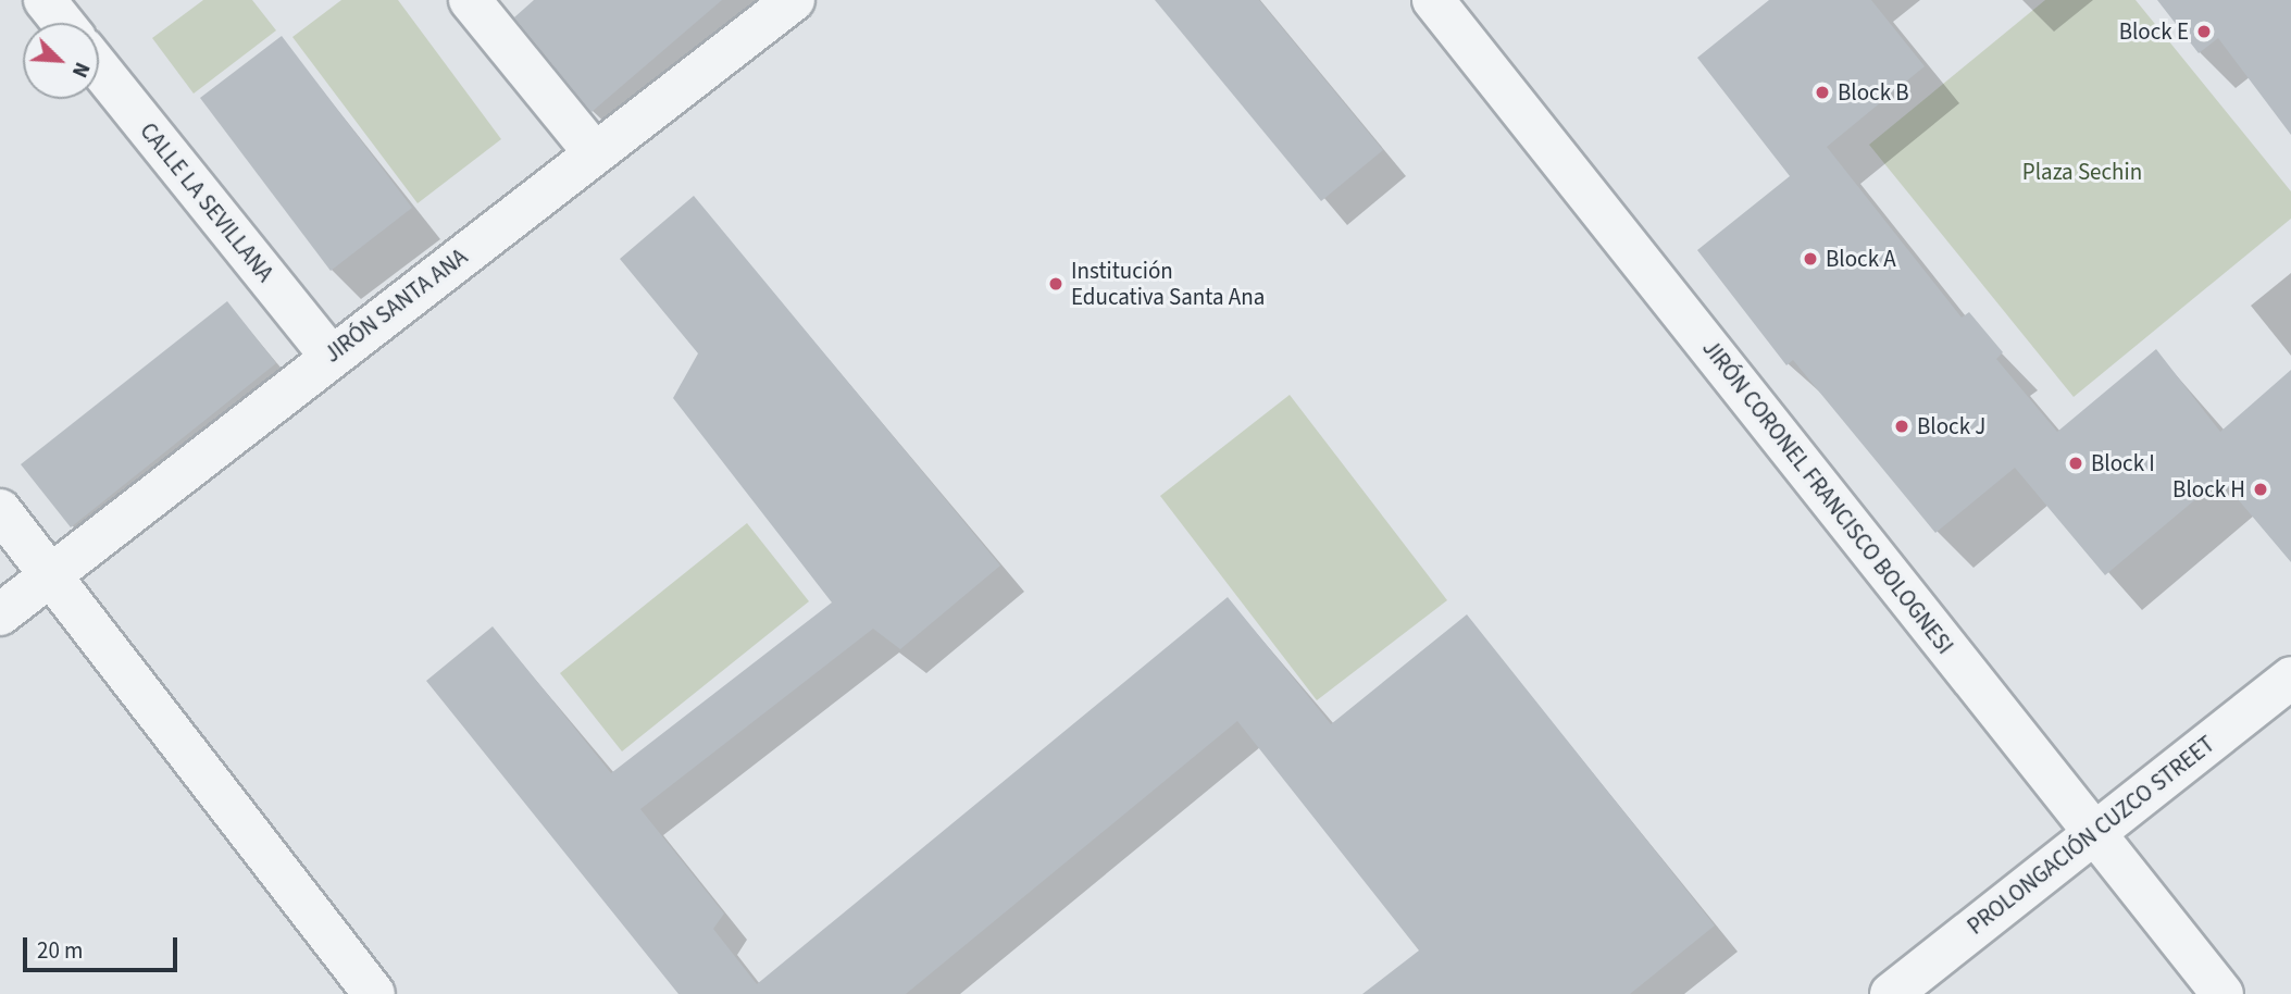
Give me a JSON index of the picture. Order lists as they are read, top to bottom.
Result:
{
  "streets": {
    "street": [
      "CALLE LA SEVILLANA",
      "JIRÓN SANTA ANA",
      "JIRÓN CORONEL FRANCISCO BOLOGNESI",
      "PROLONGACIÓN CUZCO STREET"
    ]
  },
  "crossings": [
    ["CALLE LA SEVILLANA", "JIRÓN SANTA ANA"],
    ["JIRÓN CORONEL FRANCISCO BOLOGNESI", "PROLONGACIÓN CUZCO STREET"]
  ],
  "parks": ["Plaza Sechin"],
  "places": [
    "Block E",
    "Block B",
    "Block A",
    "Institución Educativa Santa Ana",
    "Block J",
    "Block I",
    "Block H"
  ],
  "scale_bar": "20 m",
  "north": "bottom right"
}
